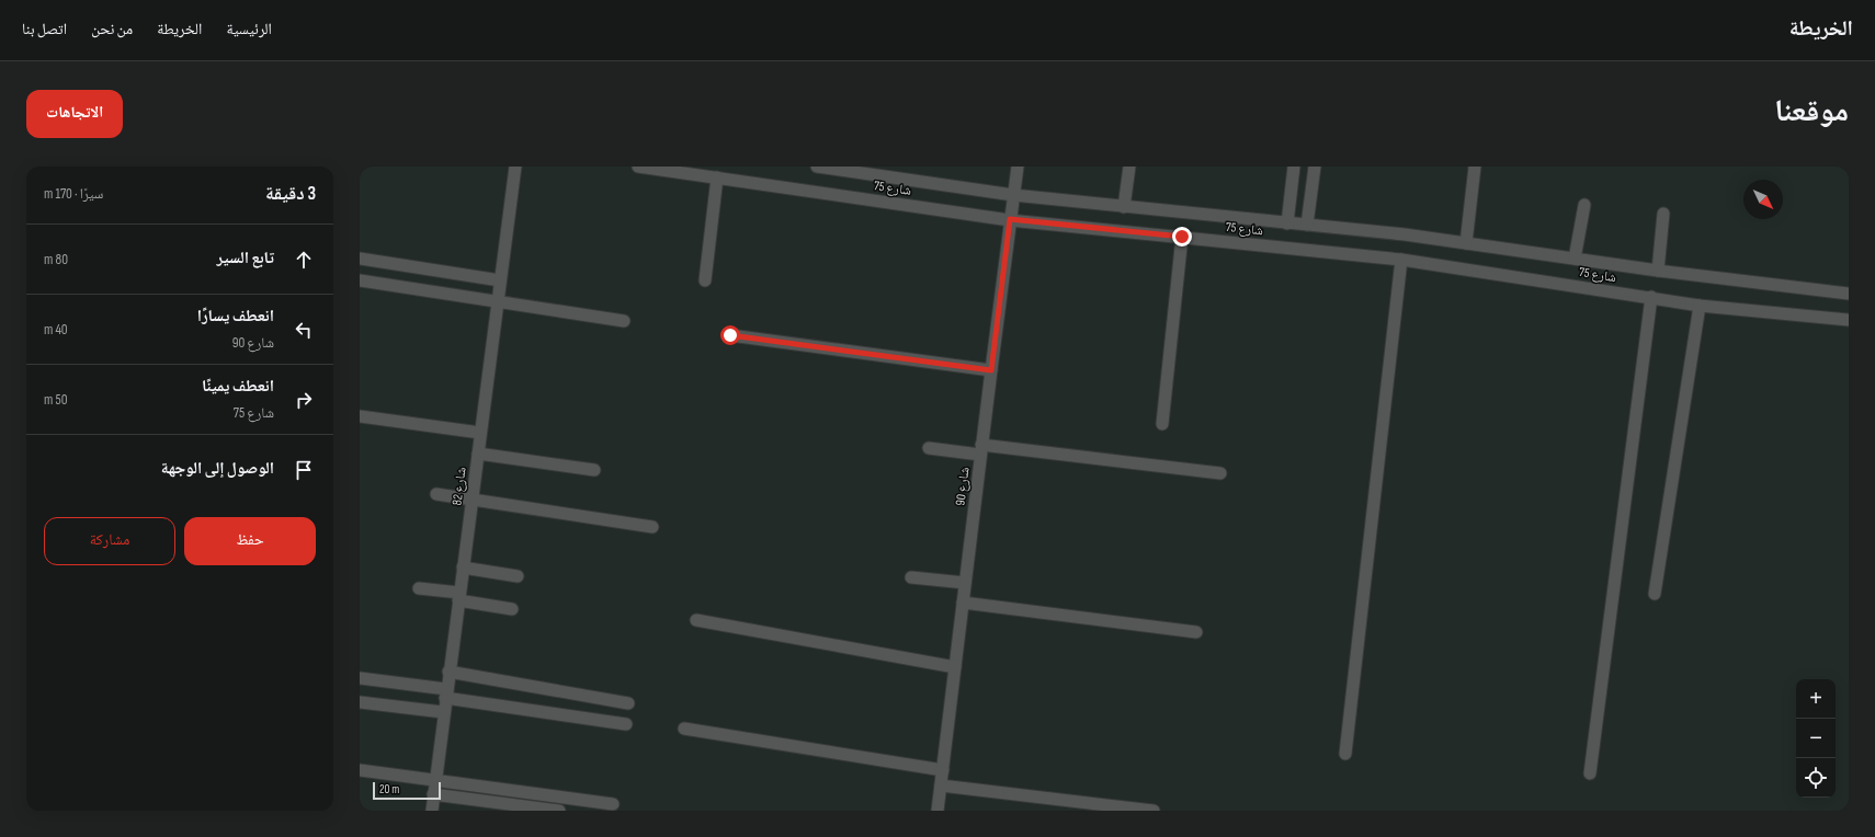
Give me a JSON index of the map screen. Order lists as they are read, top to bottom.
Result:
{
  "streets": {
    "lane": ["شارع 75", "شارع 82", "شارع 90"]
  },
  "crossings": [
    ["شارع 75", "شارع 90"]
  ],
  "scale_bar": "20 m",
  "north": "bottom right",
  "page": {
    "header": "الخريطة",
    "nav": [
      "الرئيسية",
      "الخريطة",
      "من نحن",
      "اتصل بنا"
    ],
    "title": "موقعنا",
    "buttons": [
      "الاتجاهات",
      ["حفظ", "مشاركة"]
    ],
    "heading": ["3 دقيقة", "سيرًا · 170 m"],
    "list": [
      ["تابع السير", "80 m"],
      ["انعطف يسارًا", "شارع 90", "40 m"],
      ["انعطف يمينًا", "شارع 75", "50 m"],
      "الوصول إلى الوجهة"
    ],
    "map_buttons": ["+", "−"],
    "scale": "20 m"
  }
}
